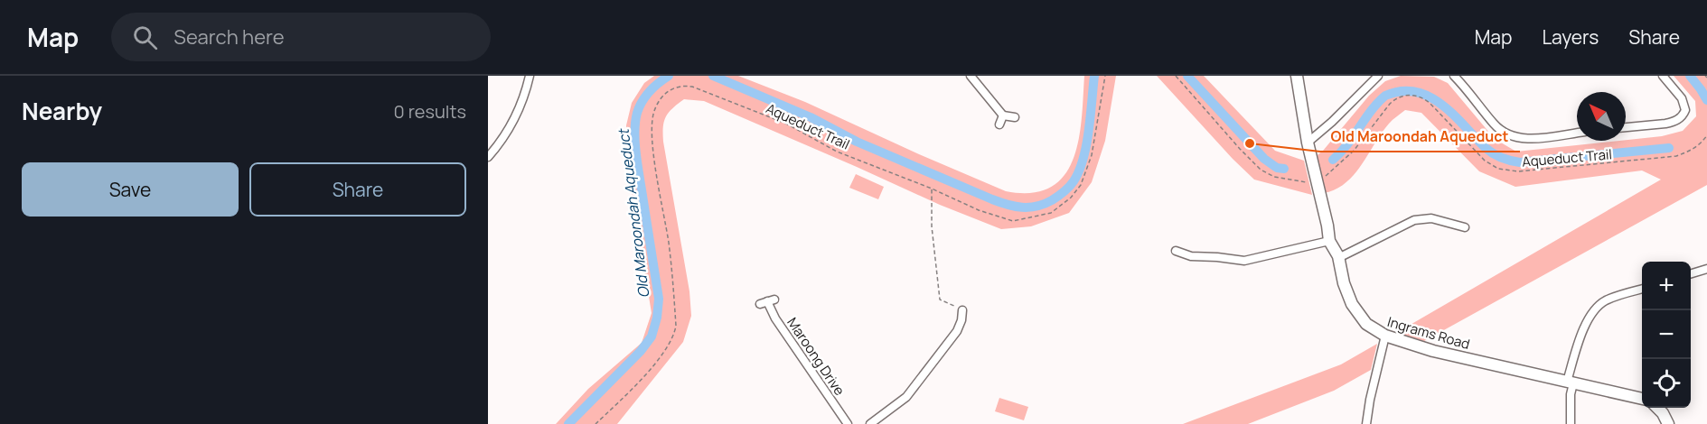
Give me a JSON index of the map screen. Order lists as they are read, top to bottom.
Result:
{
  "streets": {
    "street": ["Ingrams Road", "Maroong Drive"],
    "path": ["Aqueduct Trail"]
  },
  "crossings": [
    ["Aqueduct Trail", "Ingrams Road"]
  ],
  "water": ["Old Maroondah Aqueduct"],
  "places": ["Old Maroondah Aqueduct"],
  "north": "top left",
  "page": {
    "header": "Map",
    "search": "Search here",
    "nav": ["Map", "Layers", "Share"],
    "heading": ["Nearby", "0 results"],
    "buttons": ["Save", "Share"],
    "map_buttons": ["+", "−"]
  }
}
